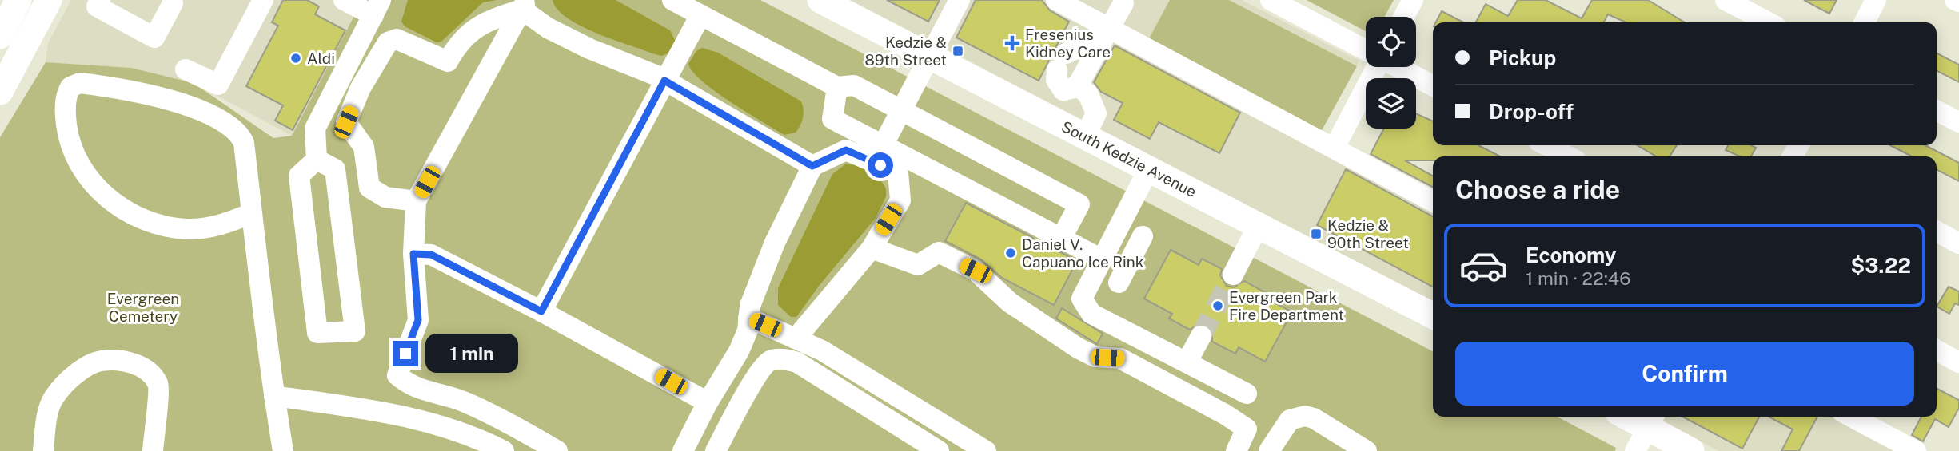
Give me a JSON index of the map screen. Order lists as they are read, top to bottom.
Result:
{
  "streets": {
    "main road": ["South Kedzie Avenue"]
  },
  "parks": ["Evergreen Cemetery"],
  "places": {
    "health": ["Fresenius Kidney Care"],
    "transit": ["Kedzie & 89th Street", "Kedzie & 90th Street"],
    "other": ["Aldi", "Daniel V. Capuano Ice Rink", "Evergreen Park Fire Department"]
  },
  "page": {
    "banner": ["Pickup", "Drop-off"],
    "heading": "Choose a ride",
    "list": [
      {
        "name": "Economy",
        "note": "1 min · 22:46",
        "value": "$3.22"
      }
    ],
    "buttons": "Confirm",
    "bubble": "1 min"
  }
}
